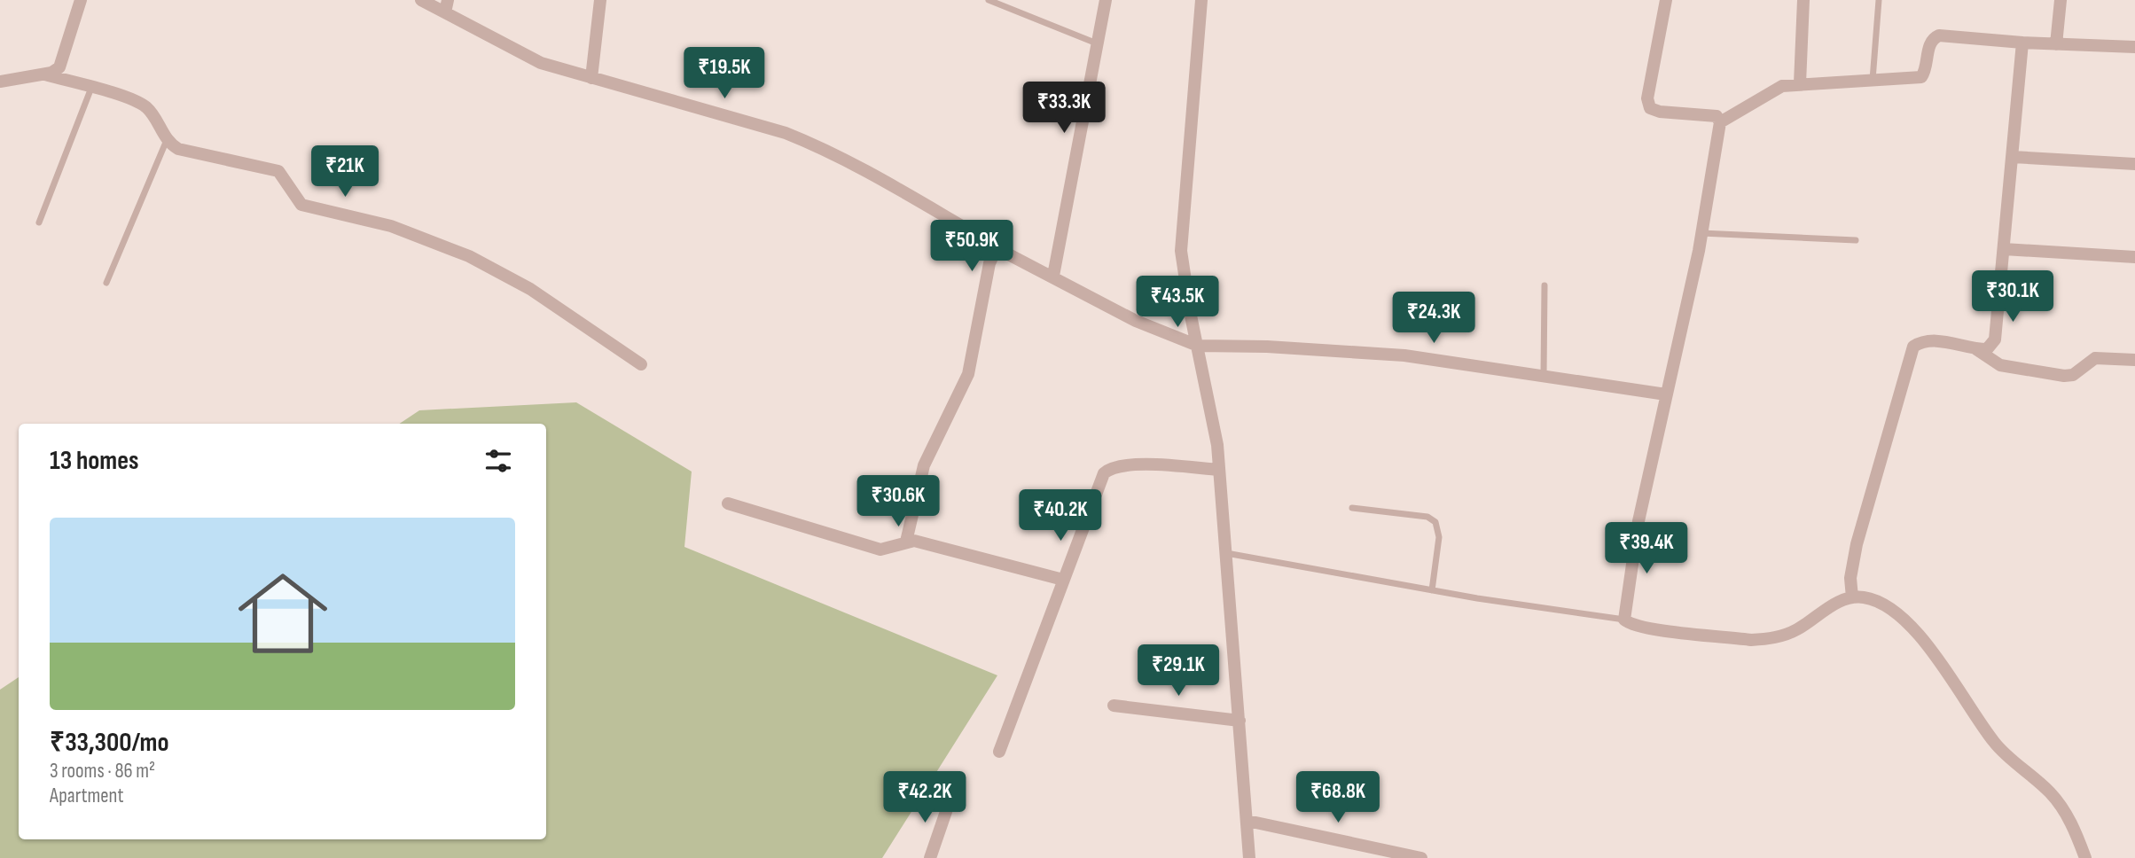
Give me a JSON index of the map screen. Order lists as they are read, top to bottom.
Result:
{
  "page": {
    "price": [
      "₹19.5K",
      "₹33.3K",
      "₹21K",
      "₹50.9K",
      "₹30.1K",
      "₹43.5K",
      "₹24.3K",
      "₹30.6K",
      "₹40.2K",
      "₹39.4K",
      "₹29.1K",
      "₹42.2K",
      "₹68.8K"
    ],
    "heading": "13 homes",
    "list": [
      {
        "name": "₹33,300/mo",
        "note": "3 rooms · 86 m² · Apartment"
      }
    ]
  }
}
